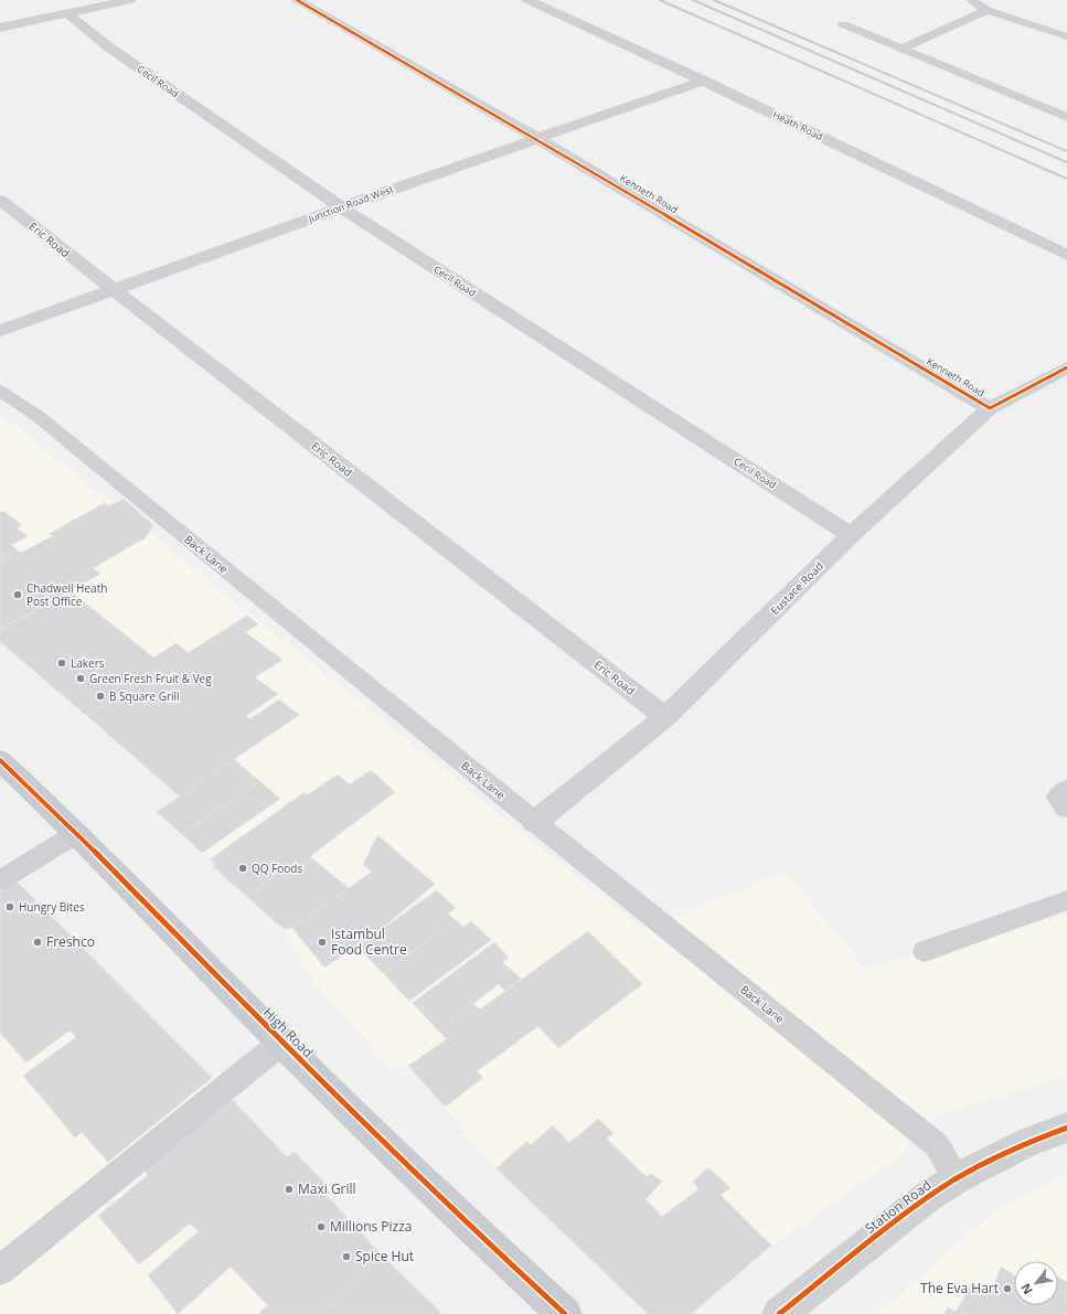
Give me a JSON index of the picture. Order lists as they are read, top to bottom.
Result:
{
  "streets": {
    "main road": ["High Road"],
    "street": [
      "Cecil Road",
      "Heath Road",
      "Kenneth Road",
      "Junction Road West",
      "Eric Road",
      "Eustace Road",
      "Station Road"
    ],
    "lane": ["Back Lane"]
  },
  "crossings": [
    ["Cecil Road", "Junction Road West"],
    ["Cecil Road", "Eustace Road"],
    ["Heath Road", "Junction Road West"],
    ["Kenneth Road", "Junction Road West"],
    ["Kenneth Road", "Eustace Road"],
    ["Junction Road West", "Eric Road"],
    ["Eric Road", "Eustace Road"],
    ["Back Lane", "Eustace Road"],
    ["Back Lane", "Station Road"]
  ],
  "places": [
    "Chadwell Heath Post Office",
    "Lakers",
    "Green Fresh Fruit & Veg",
    "B Square Grill",
    "QQ Foods",
    "Hungry Bites",
    "Freshco",
    "Istambul Food Centre",
    "Maxi Grill",
    "Millions Pizza",
    "Spice Hut",
    "The Eva Hart"
  ],
  "north": "bottom left"
}
